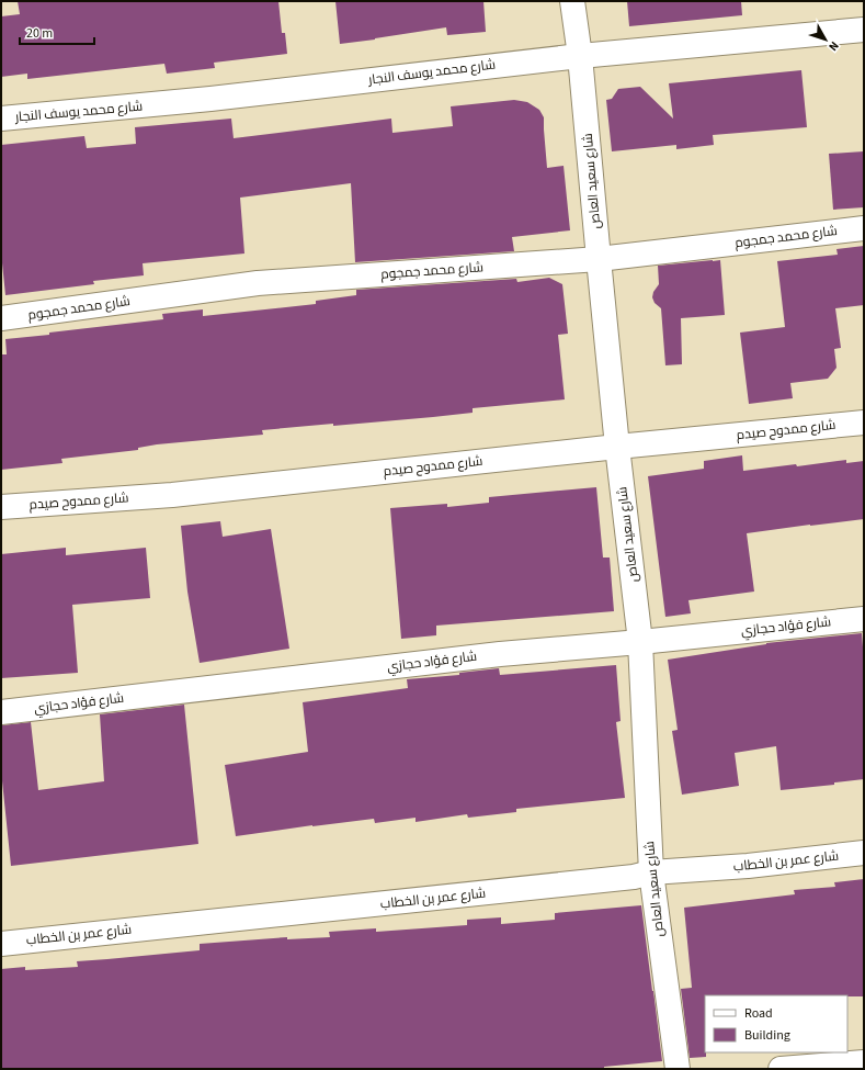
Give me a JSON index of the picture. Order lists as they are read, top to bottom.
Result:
{
  "streets": {
    "street": [
      "شارع محمد يوسف النجار",
      "شارع سعيد العاص",
      "شارع محمد جمجوم",
      "شارع ممدوح صيدم",
      "شارع فؤاد حجازي",
      "شارع عمر بن الخطاب"
    ]
  },
  "crossings": [
    ["شارع محمد يوسف النجار", "شارع سعيد العاص"],
    ["شارع سعيد العاص", "شارع محمد جمجوم"],
    ["شارع سعيد العاص", "شارع ممدوح صيدم"],
    ["شارع سعيد العاص", "شارع فؤاد حجازي"],
    ["شارع سعيد العاص", "شارع عمر بن الخطاب"]
  ],
  "legend": ["Road", "Building"],
  "scale_bar": "20 m",
  "north": "bottom right"
}
